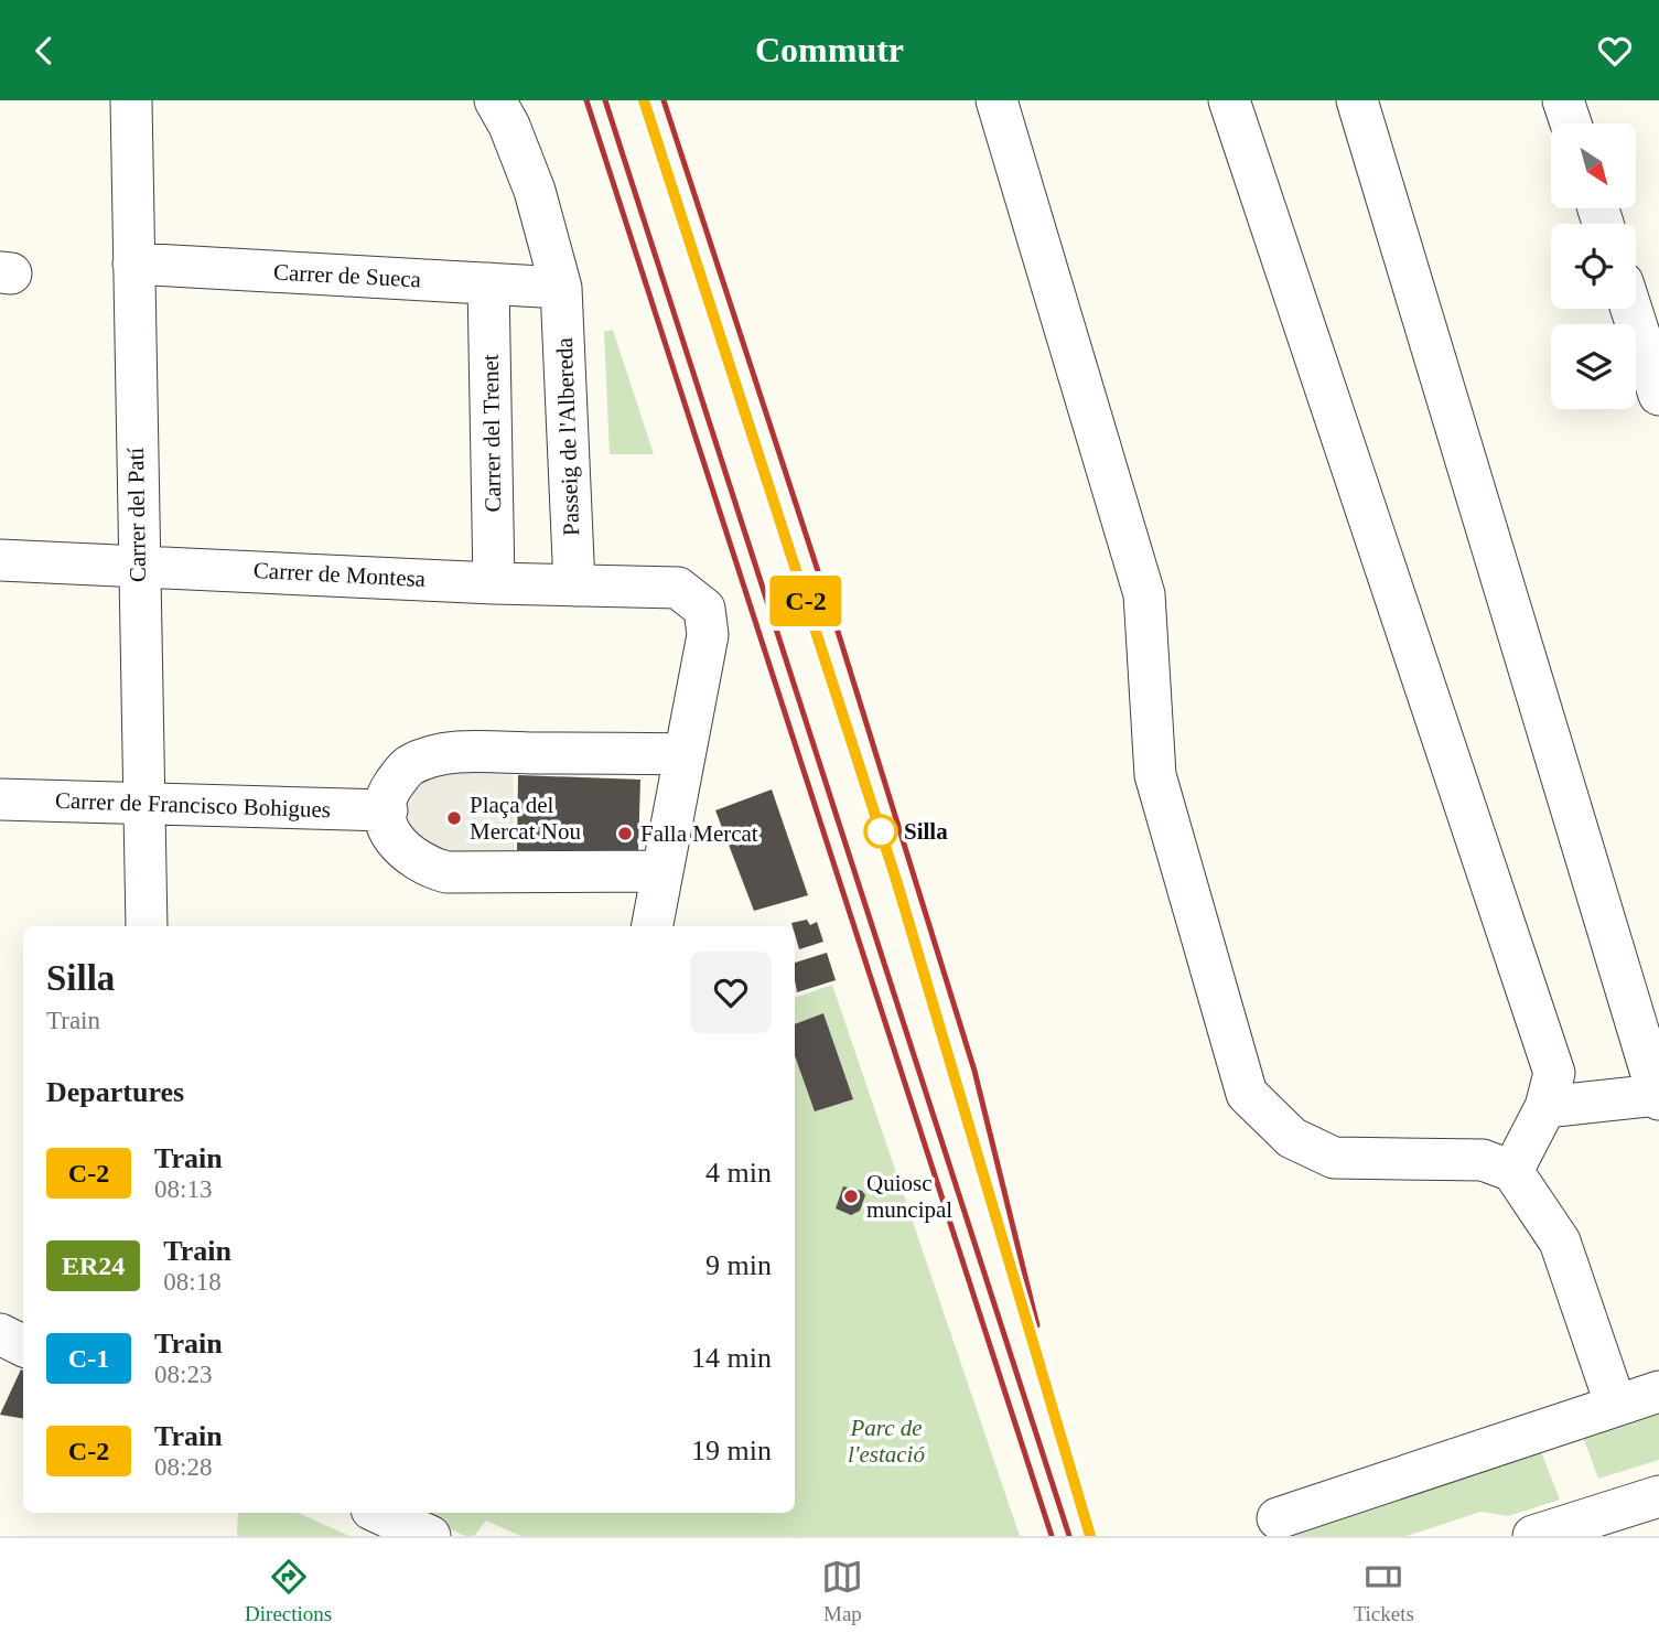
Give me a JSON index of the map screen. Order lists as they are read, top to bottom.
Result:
{
  "streets": {
    "street": [
      "Carrer de Sueca",
      "Carrer del Trenet",
      "Passeig de l'Albereda",
      "Carrer del Patí",
      "Carrer de Montesa",
      "Carrer de Francisco Bohigues"
    ]
  },
  "crossings": [
    ["Carrer de Sueca", "Carrer del Trenet"],
    ["Carrer de Sueca", "Passeig de l'Albereda"],
    ["Carrer de Sueca", "Carrer del Patí"],
    ["Carrer del Trenet", "Carrer de Montesa"],
    ["Passeig de l'Albereda", "Carrer de Montesa"],
    ["Carrer del Patí", "Carrer de Montesa"],
    ["Carrer del Patí", "Carrer de Francisco Bohigues"]
  ],
  "parks": ["Parc de l'estació"],
  "places": [
    "Plaça del Mercat Nou",
    "Silla",
    "Falla Mercat",
    "Quiosc muncipal"
  ],
  "north": "bottom right",
  "page": {
    "header": "Commutr",
    "on_map": "C-2",
    "heading": [
      ["Silla", "Train"],
      "Departures"
    ],
    "list": [
      {
        "mark": "C-2",
        "name": "Train",
        "note": "08:13",
        "value": "4 min"
      },
      {
        "mark": "ER24",
        "name": "Train",
        "note": "08:18",
        "value": "9 min"
      },
      {
        "mark": "C-1",
        "name": "Train",
        "note": "08:23",
        "value": "14 min"
      },
      {
        "mark": "C-2",
        "name": "Train",
        "note": "08:28",
        "value": "19 min"
      }
    ],
    "tabs": ["Directions", "Map", "Tickets"]
  }
}
